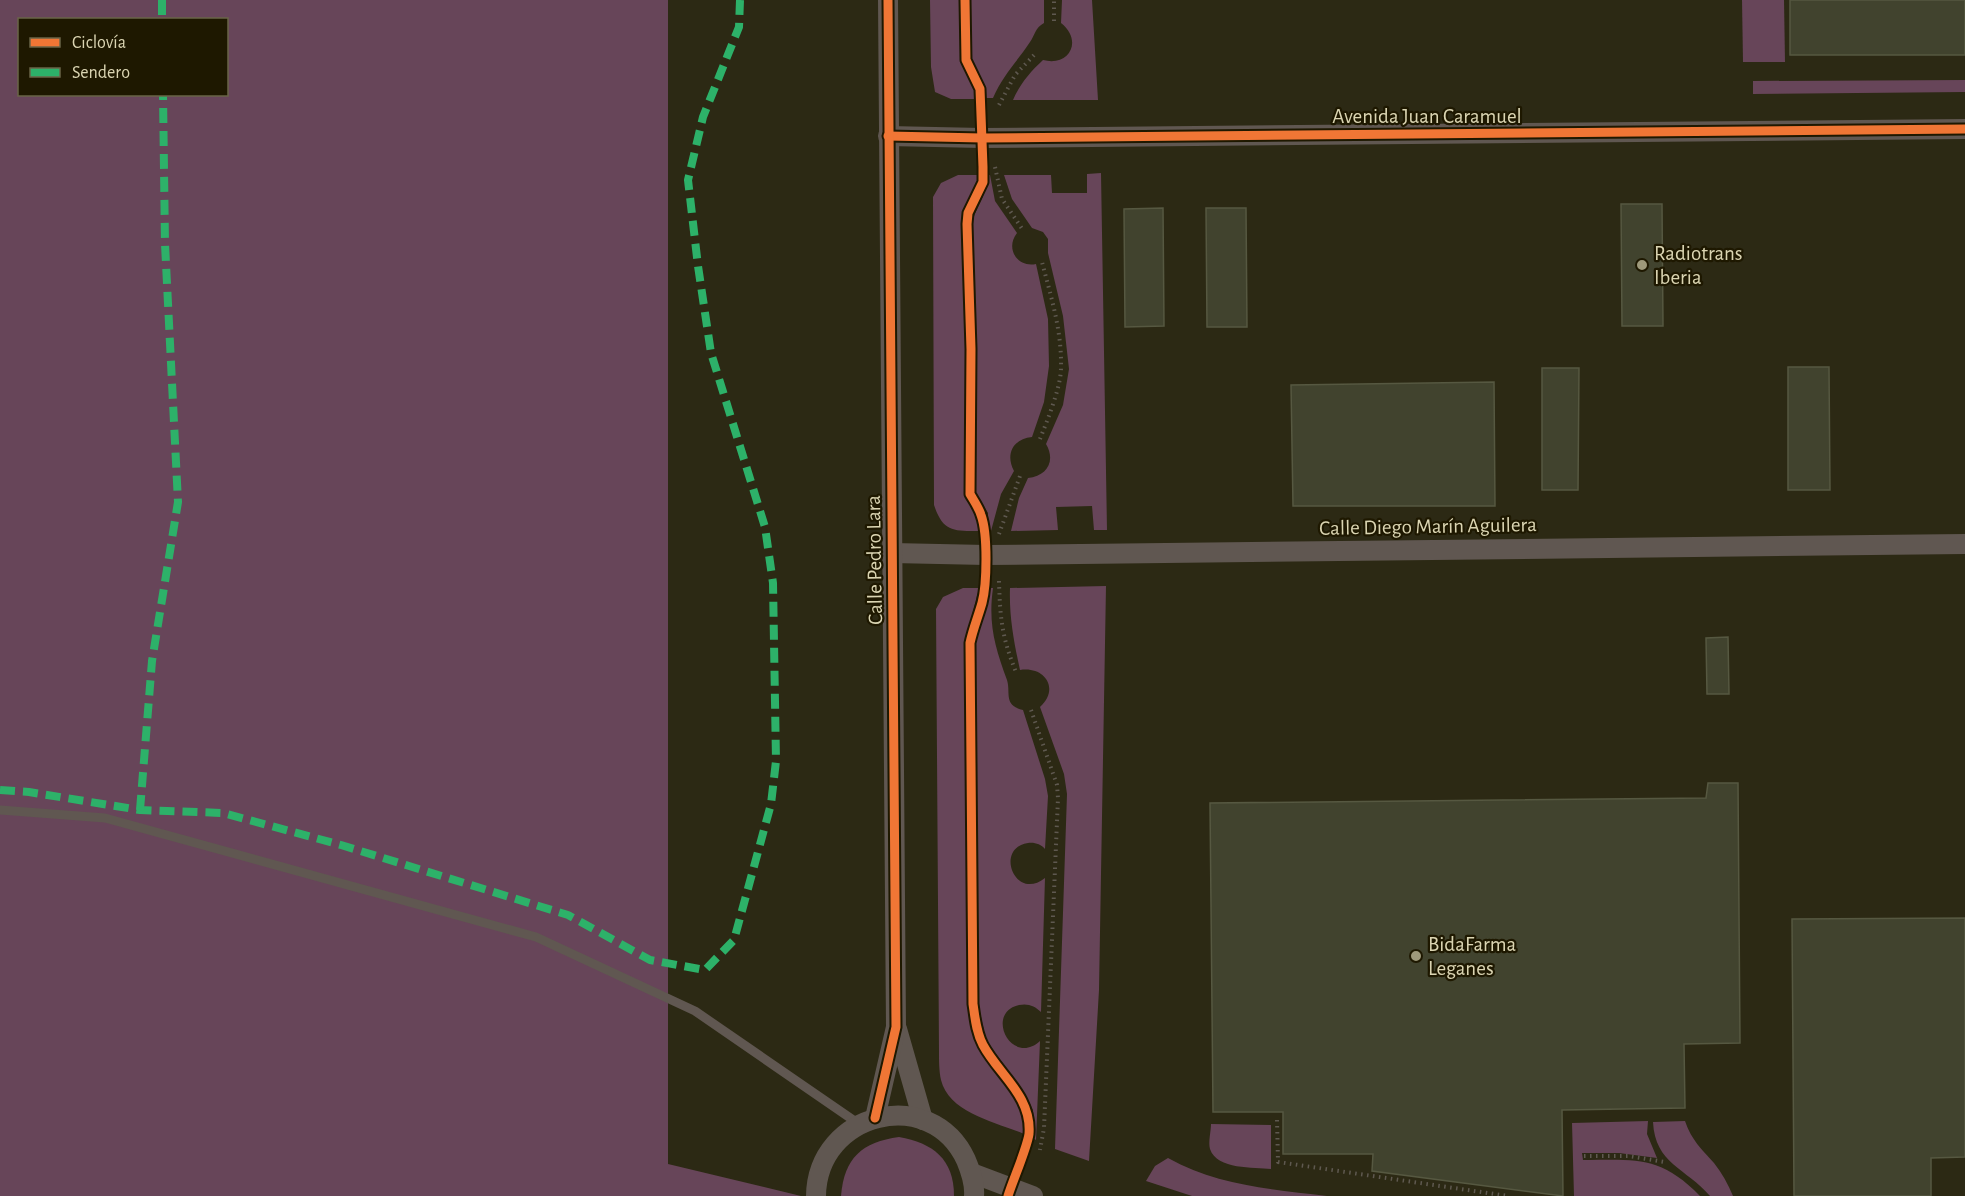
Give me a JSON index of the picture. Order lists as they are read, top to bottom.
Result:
{
  "streets": {
    "street": ["Avenida Juan Caramuel", "Calle Diego Marín Aguilera", "Calle Pedro Lara"]
  },
  "crossings": [
    ["Avenida Juan Caramuel", "Calle Pedro Lara"],
    ["Calle Diego Marín Aguilera", "Calle Pedro Lara"]
  ],
  "places": ["Radiotrans Iberia", "BidaFarma Leganes"],
  "legend": ["Ciclovía", "Sendero"]
}
